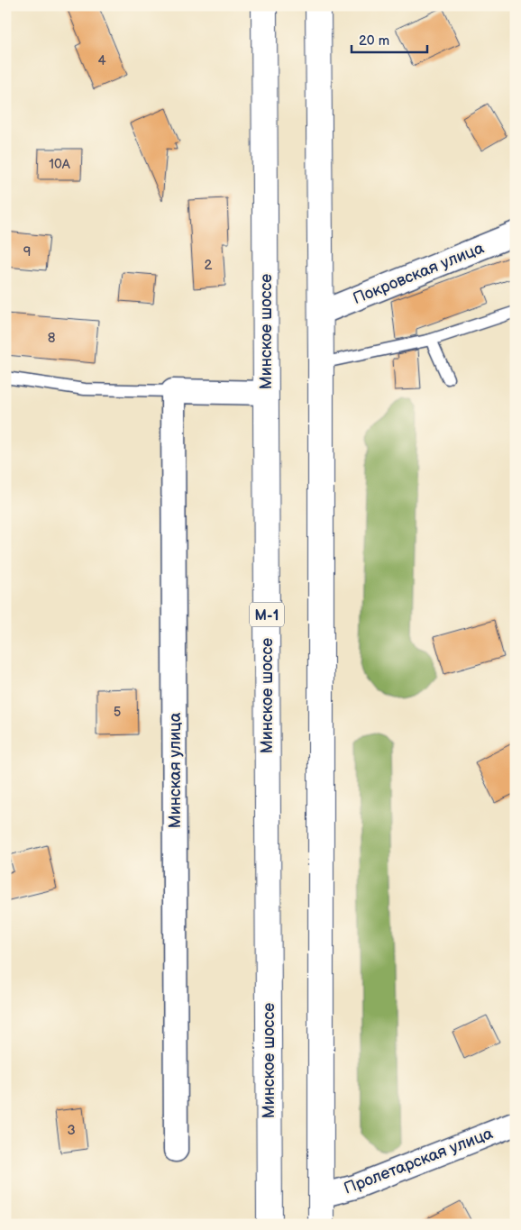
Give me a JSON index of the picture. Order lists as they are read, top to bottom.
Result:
{
  "streets": {
    "highway": ["Минское шоссе", "М-1"],
    "street": ["Покровская улица", "Минская улица", "Пролетарская улица"]
  },
  "house_numbers": [
    "4",
    "10А",
    "9",
    "2",
    "8",
    "5",
    "3"
  ],
  "scale_bar": "20 m"
}
